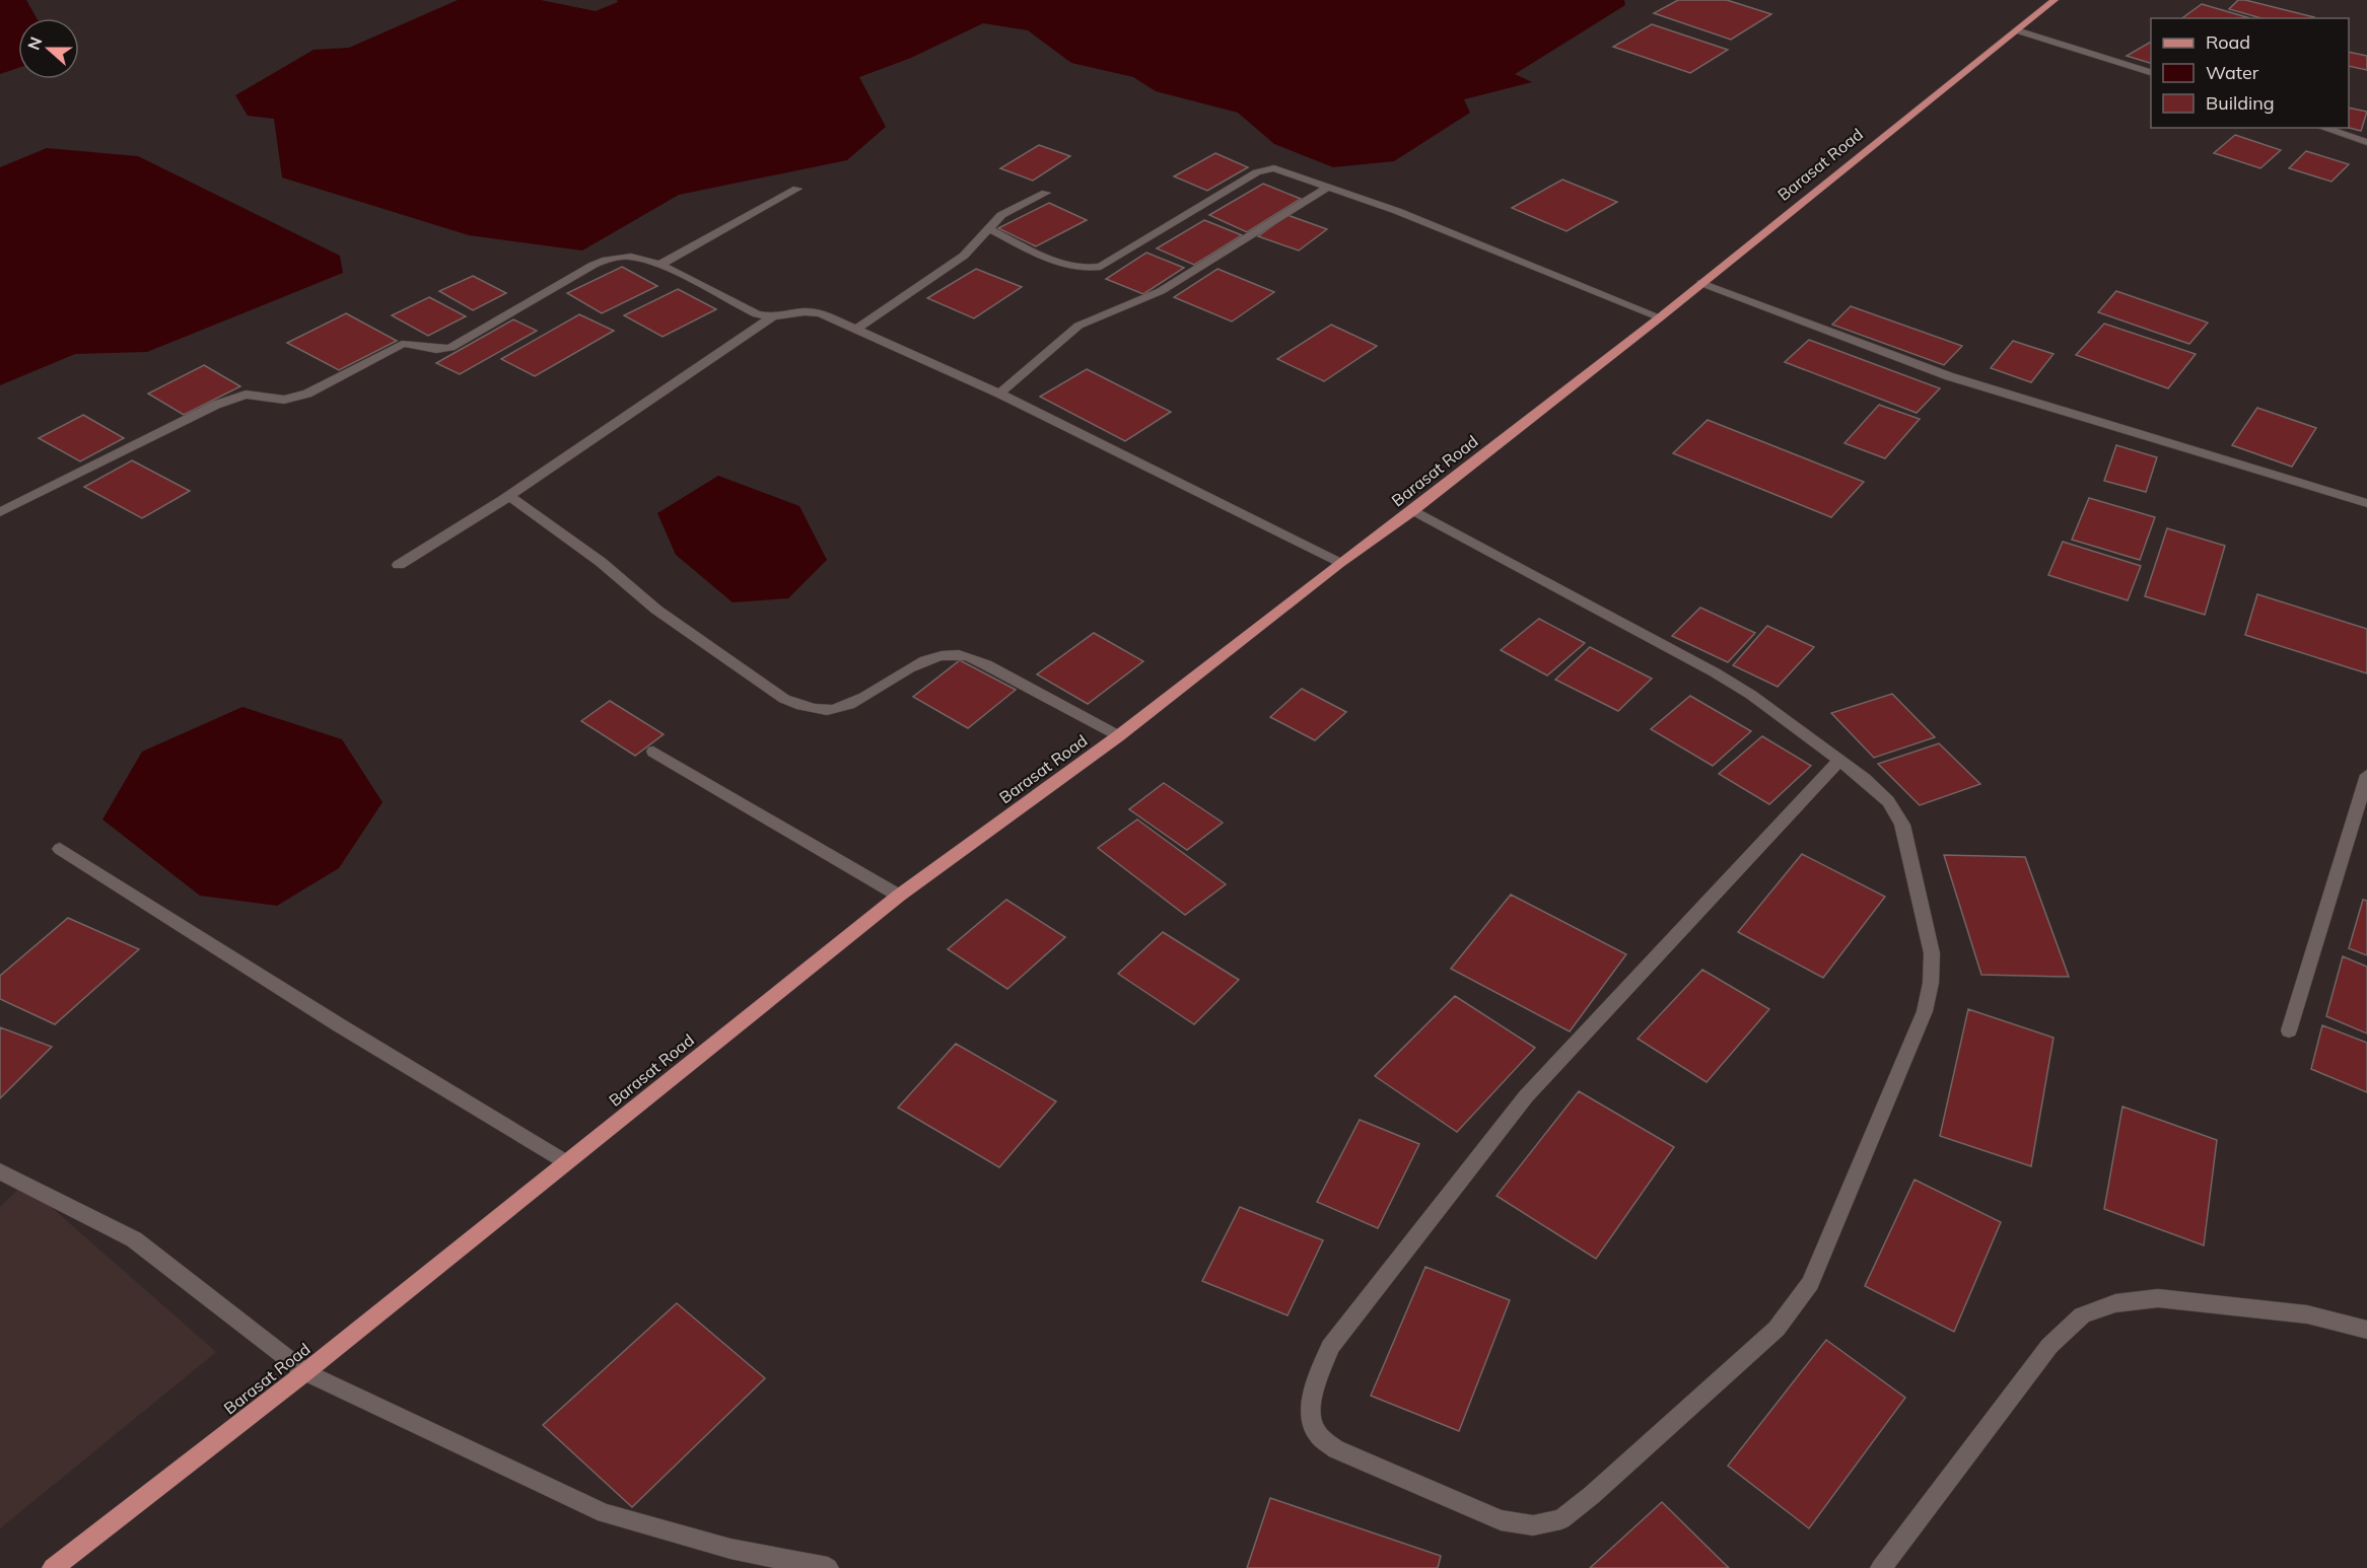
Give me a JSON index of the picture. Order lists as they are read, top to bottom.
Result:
{
  "streets": {
    "main road": ["Barasat Road"]
  },
  "legend": ["Road", "Water", "Building"],
  "north": "left"
}
